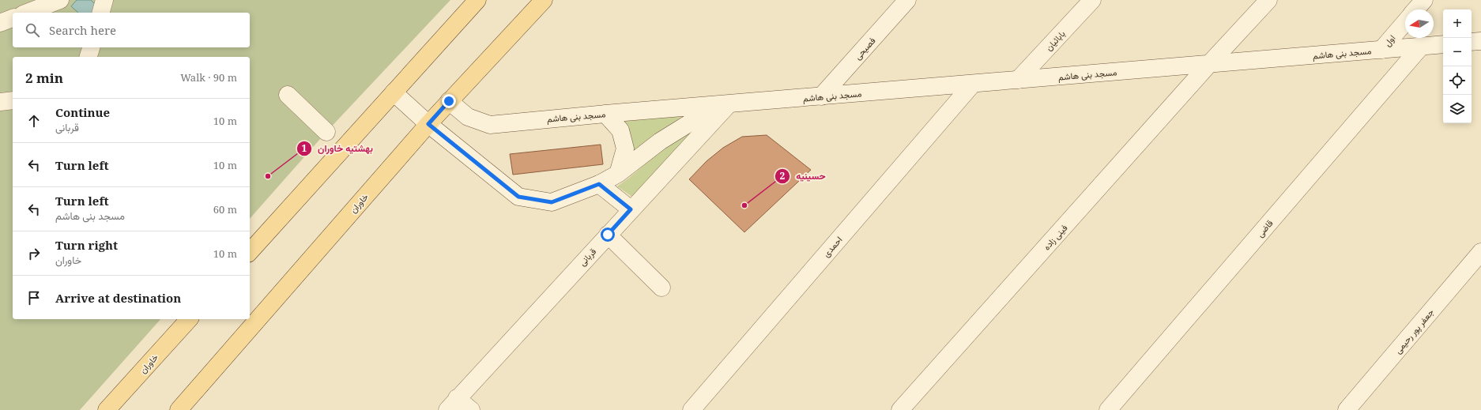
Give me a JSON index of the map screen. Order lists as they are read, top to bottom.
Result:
{
  "streets": {
    "main road": ["خاوران"],
    "street": [
      "بابائیان",
      "اول",
      "فصیحی",
      "مسجد بنی هاشم",
      "قاضی",
      "فینی زاده",
      "احمدی",
      "قربانی",
      "جعفر پور رحیمی"
    ]
  },
  "crossings": [
    ["بابائیان", "مسجد بنی هاشم"],
    ["اول", "مسجد بنی هاشم"],
    ["فصیحی", "مسجد بنی هاشم"],
    ["مسجد بنی هاشم", "خاوران"],
    ["مسجد بنی هاشم", "قاضی"],
    ["مسجد بنی هاشم", "فینی زاده"],
    ["مسجد بنی هاشم", "احمدی"],
    ["مسجد بنی هاشم", "قربانی"]
  ],
  "places": ["بهشتیه خاوران", "حسینیه"],
  "north": "left",
  "page": {
    "map_buttons": ["+", "−"],
    "search": "Search here",
    "heading": ["2 min", "Walk · 90 m"],
    "list": [
      ["Continue", "قربانی", "10 m"],
      ["Turn left", "10 m"],
      ["Turn left", "مسجد بنی هاشم", "60 m"],
      ["Turn right", "خاوران", "10 m"],
      "Arrive at destination"
    ]
  }
}
